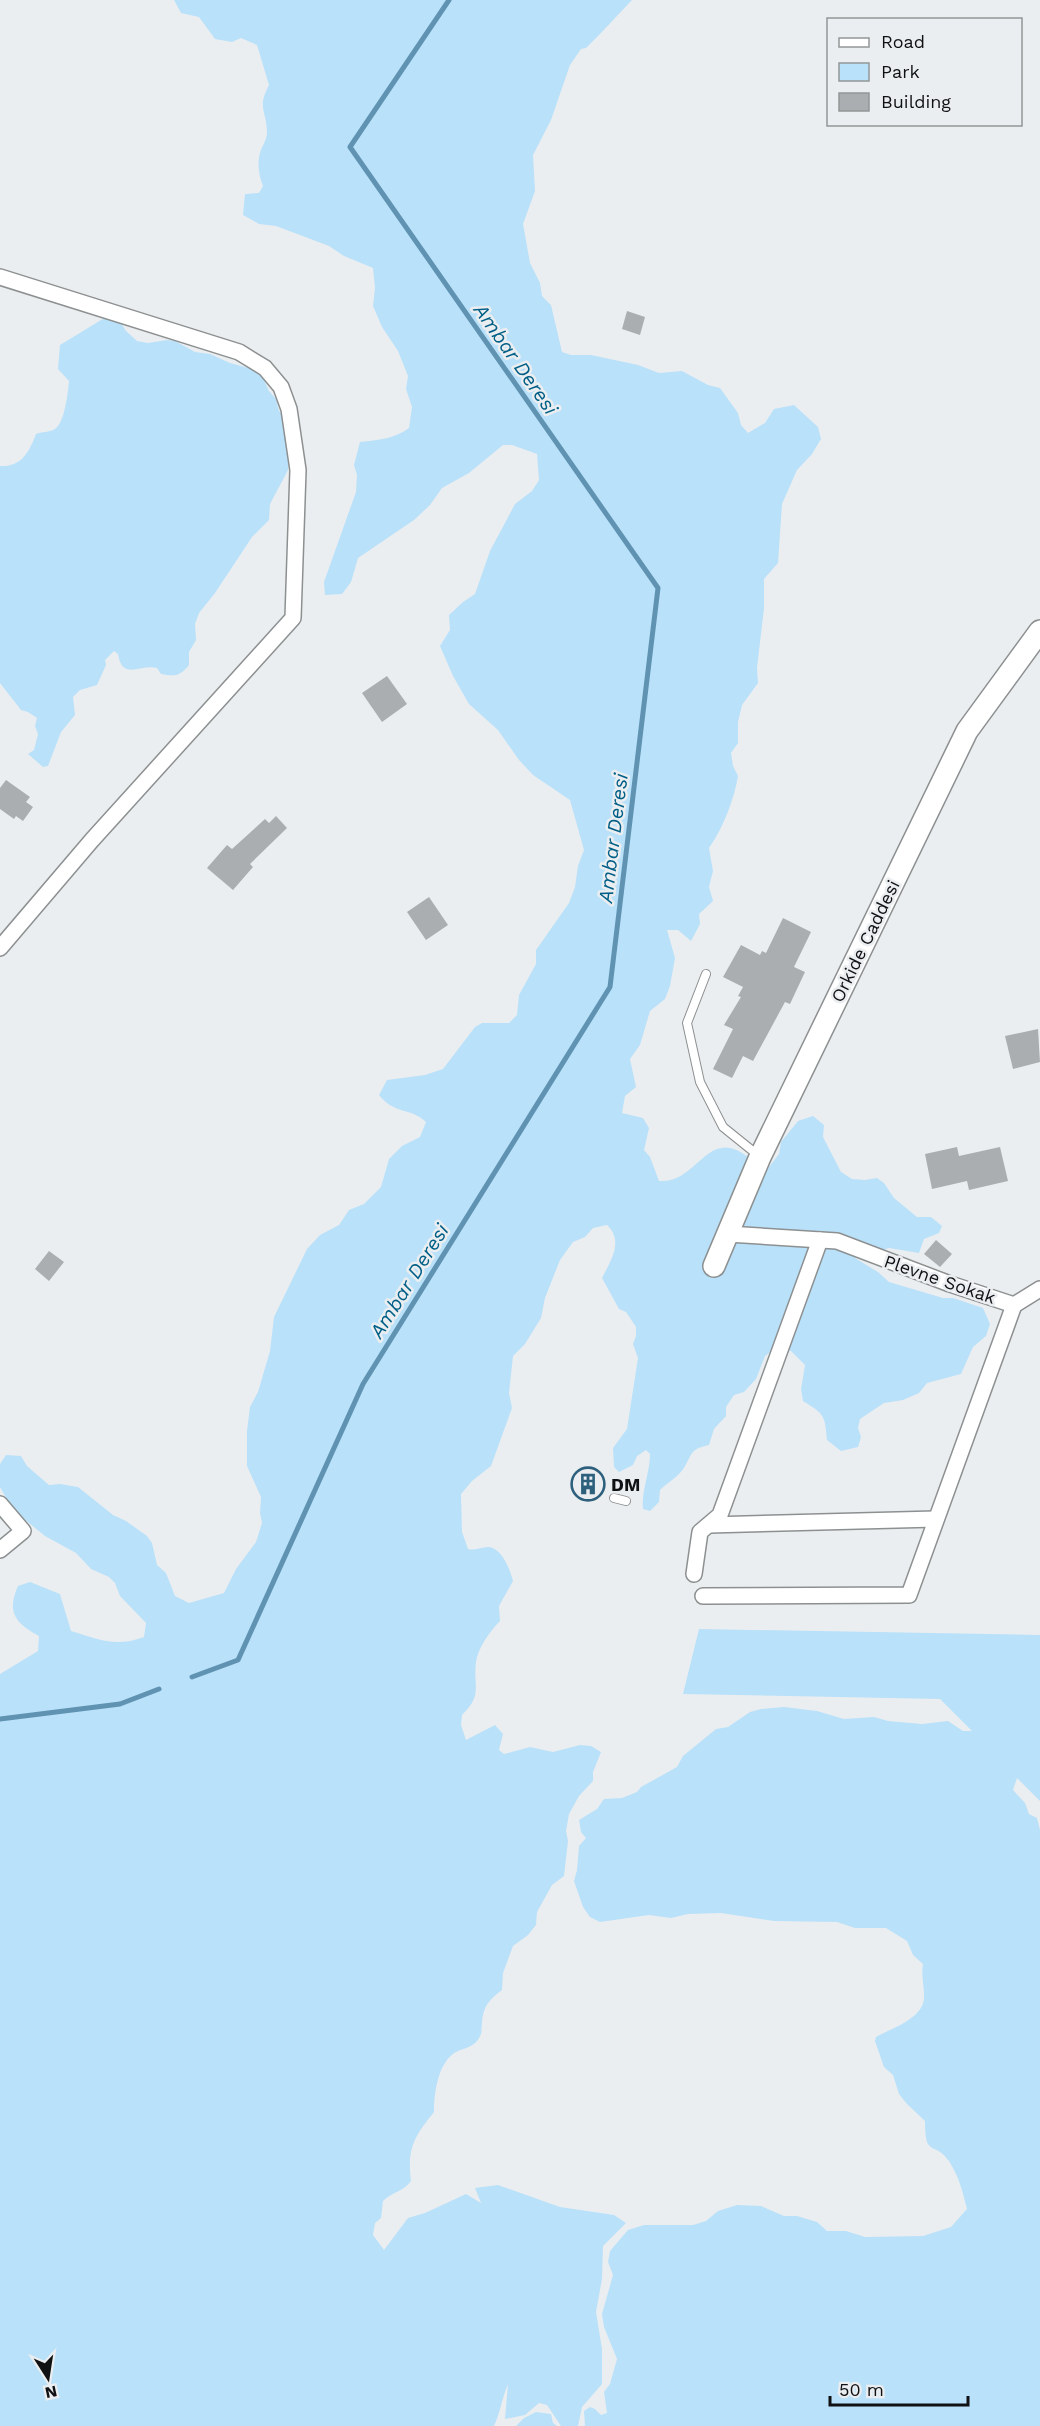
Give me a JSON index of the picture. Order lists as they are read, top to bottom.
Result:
{
  "streets": {
    "street": ["Orkide Caddesi", "Plevne Sokak"]
  },
  "crossings": [
    ["Orkide Caddesi", "Plevne Sokak"]
  ],
  "water": ["Ambar Deresi"],
  "places": {
    "building": ["DM"]
  },
  "legend": ["Road", "Park", "Building"],
  "scale_bar": "50 m",
  "north": "bottom"
}
